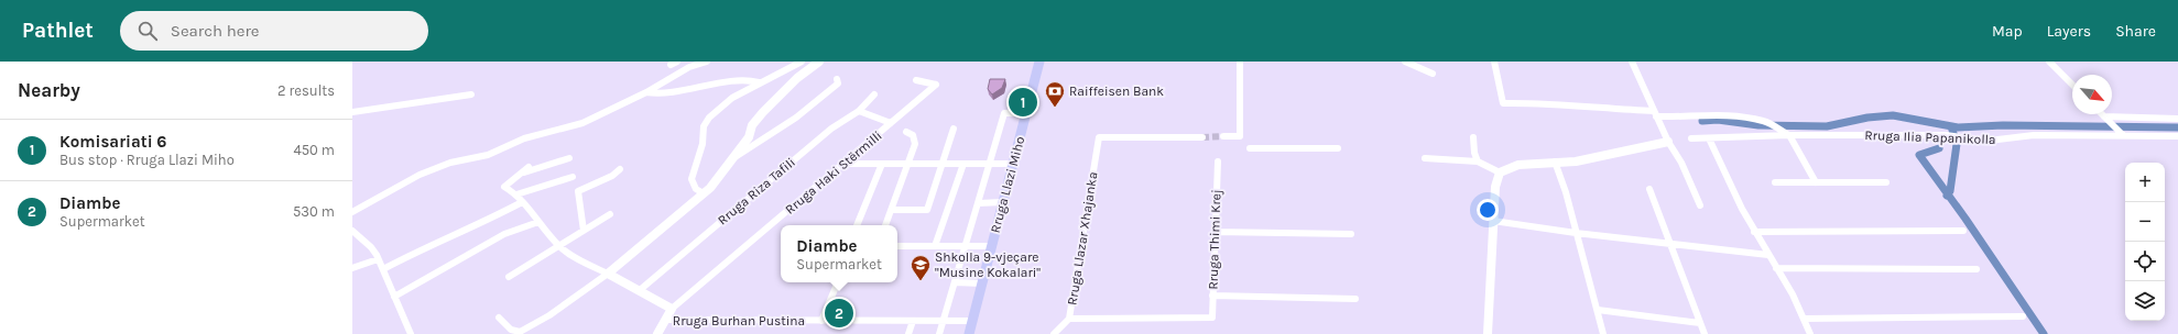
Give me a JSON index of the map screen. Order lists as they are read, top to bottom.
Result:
{
  "streets": {
    "main road": ["Rruga Llazi Miho"],
    "street": [
      "Rruga Ilia Papanikolla",
      "Rruga Haki Stërmilli",
      "Rruga Riza Tafili",
      "Rruga Llazar Xhajanka",
      "Rruga Thimi Krej",
      "Rruga Burhan Pustina"
    ]
  },
  "crossings": [
    ["Rruga Haki Stërmilli", "Rruga Burhan Pustina"],
    ["Rruga Llazi Miho", "Rruga Burhan Pustina"],
    ["Rruga Llazar Xhajanka", "Rruga Thimi Krej"]
  ],
  "places": {
    "bank": ["Raiffeisen Bank"],
    "school or university": ["Shkolla 9-vjeçare \"Musine Kokalari\""]
  },
  "north": "bottom right",
  "page": {
    "header": "Pathlet",
    "search": "Search here",
    "nav": ["Map", "Layers", "Share"],
    "heading": ["Nearby", "2 results"],
    "pins": ["1", "2"],
    "list": [
      {
        "mark": "1",
        "name": "Komisariati 6",
        "note": "Bus stop · Rruga Llazi Miho",
        "value": "450 m"
      },
      {
        "mark": "2",
        "name": "Diambe",
        "note": "Supermarket",
        "value": "530 m"
      }
    ],
    "map_buttons": ["+", "−"],
    "popup": ["Diambe", "Supermarket"]
  }
}
